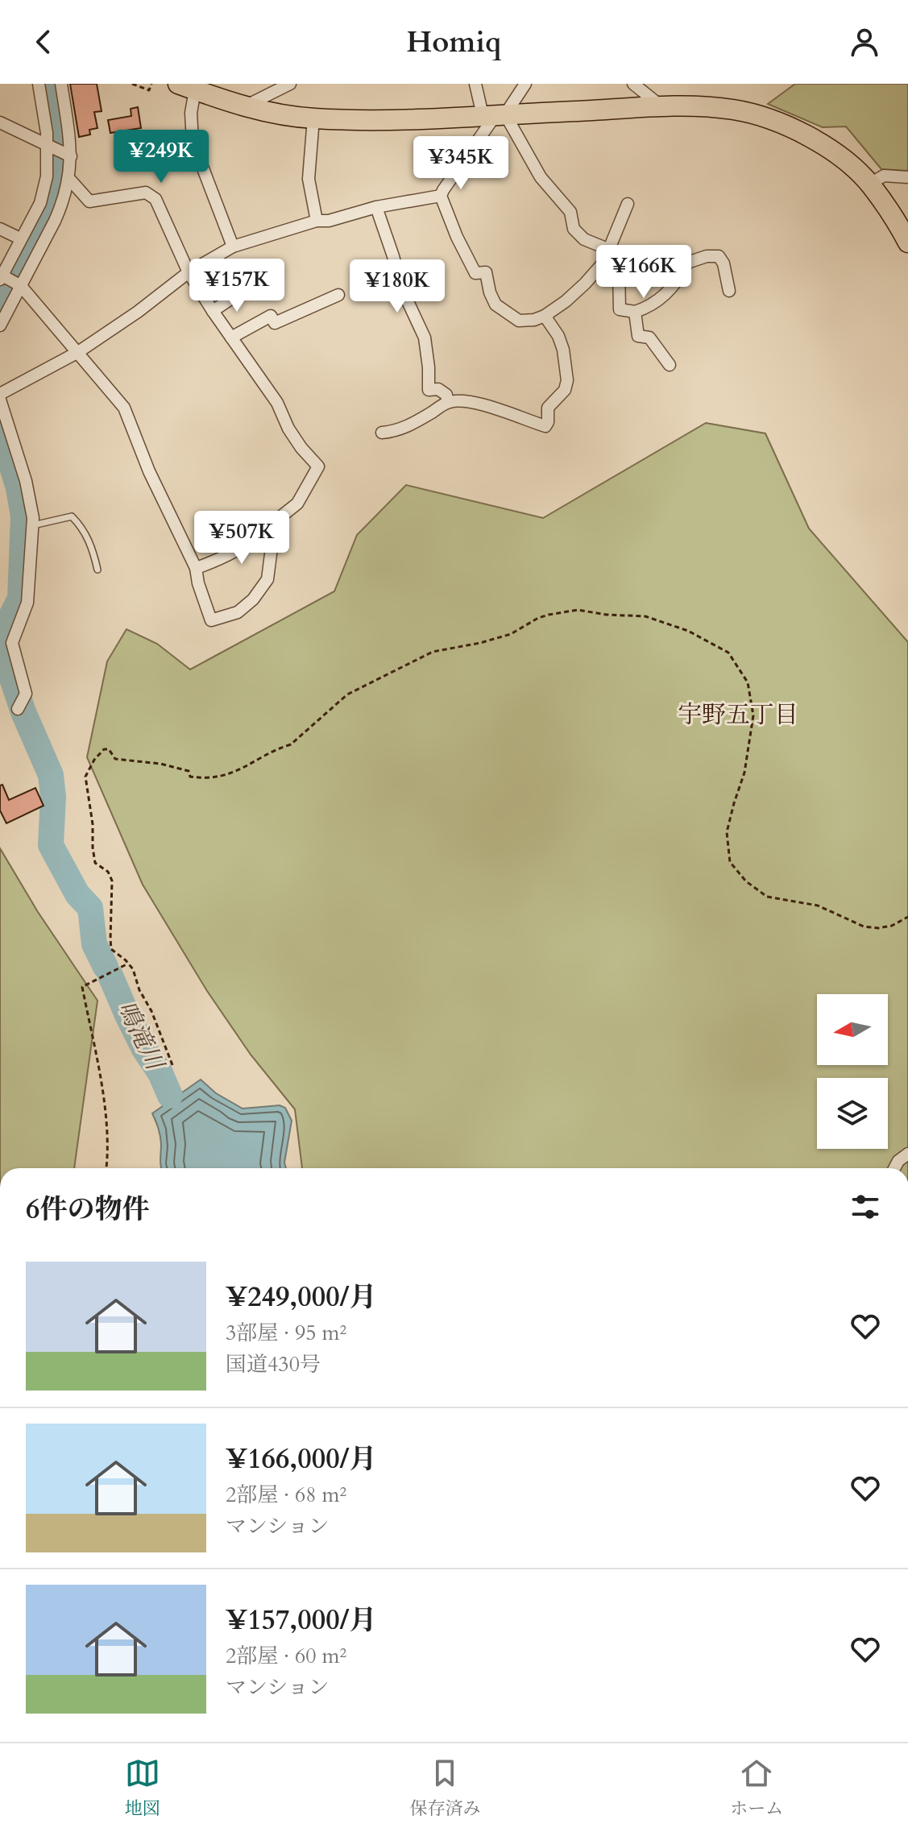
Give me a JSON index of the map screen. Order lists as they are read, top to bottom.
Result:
{
  "districts": ["宇野五丁目"],
  "water": ["鳴滝川"],
  "north": "left",
  "page": {
    "header": "Homiq",
    "price": [
      "¥249K",
      "¥345K",
      "¥166K",
      "¥157K",
      "¥180K",
      "¥507K"
    ],
    "heading": "6件の物件",
    "list": [
      {
        "name": "¥249,000/月",
        "note": "3部屋 · 95 m² · 国道430号"
      },
      {
        "name": "¥166,000/月",
        "note": "2部屋 · 68 m² · マンション"
      },
      {
        "name": "¥157,000/月",
        "note": "2部屋 · 60 m² · マンション"
      }
    ],
    "tabs": ["地図", "保存済み", "ホーム"]
  }
}
